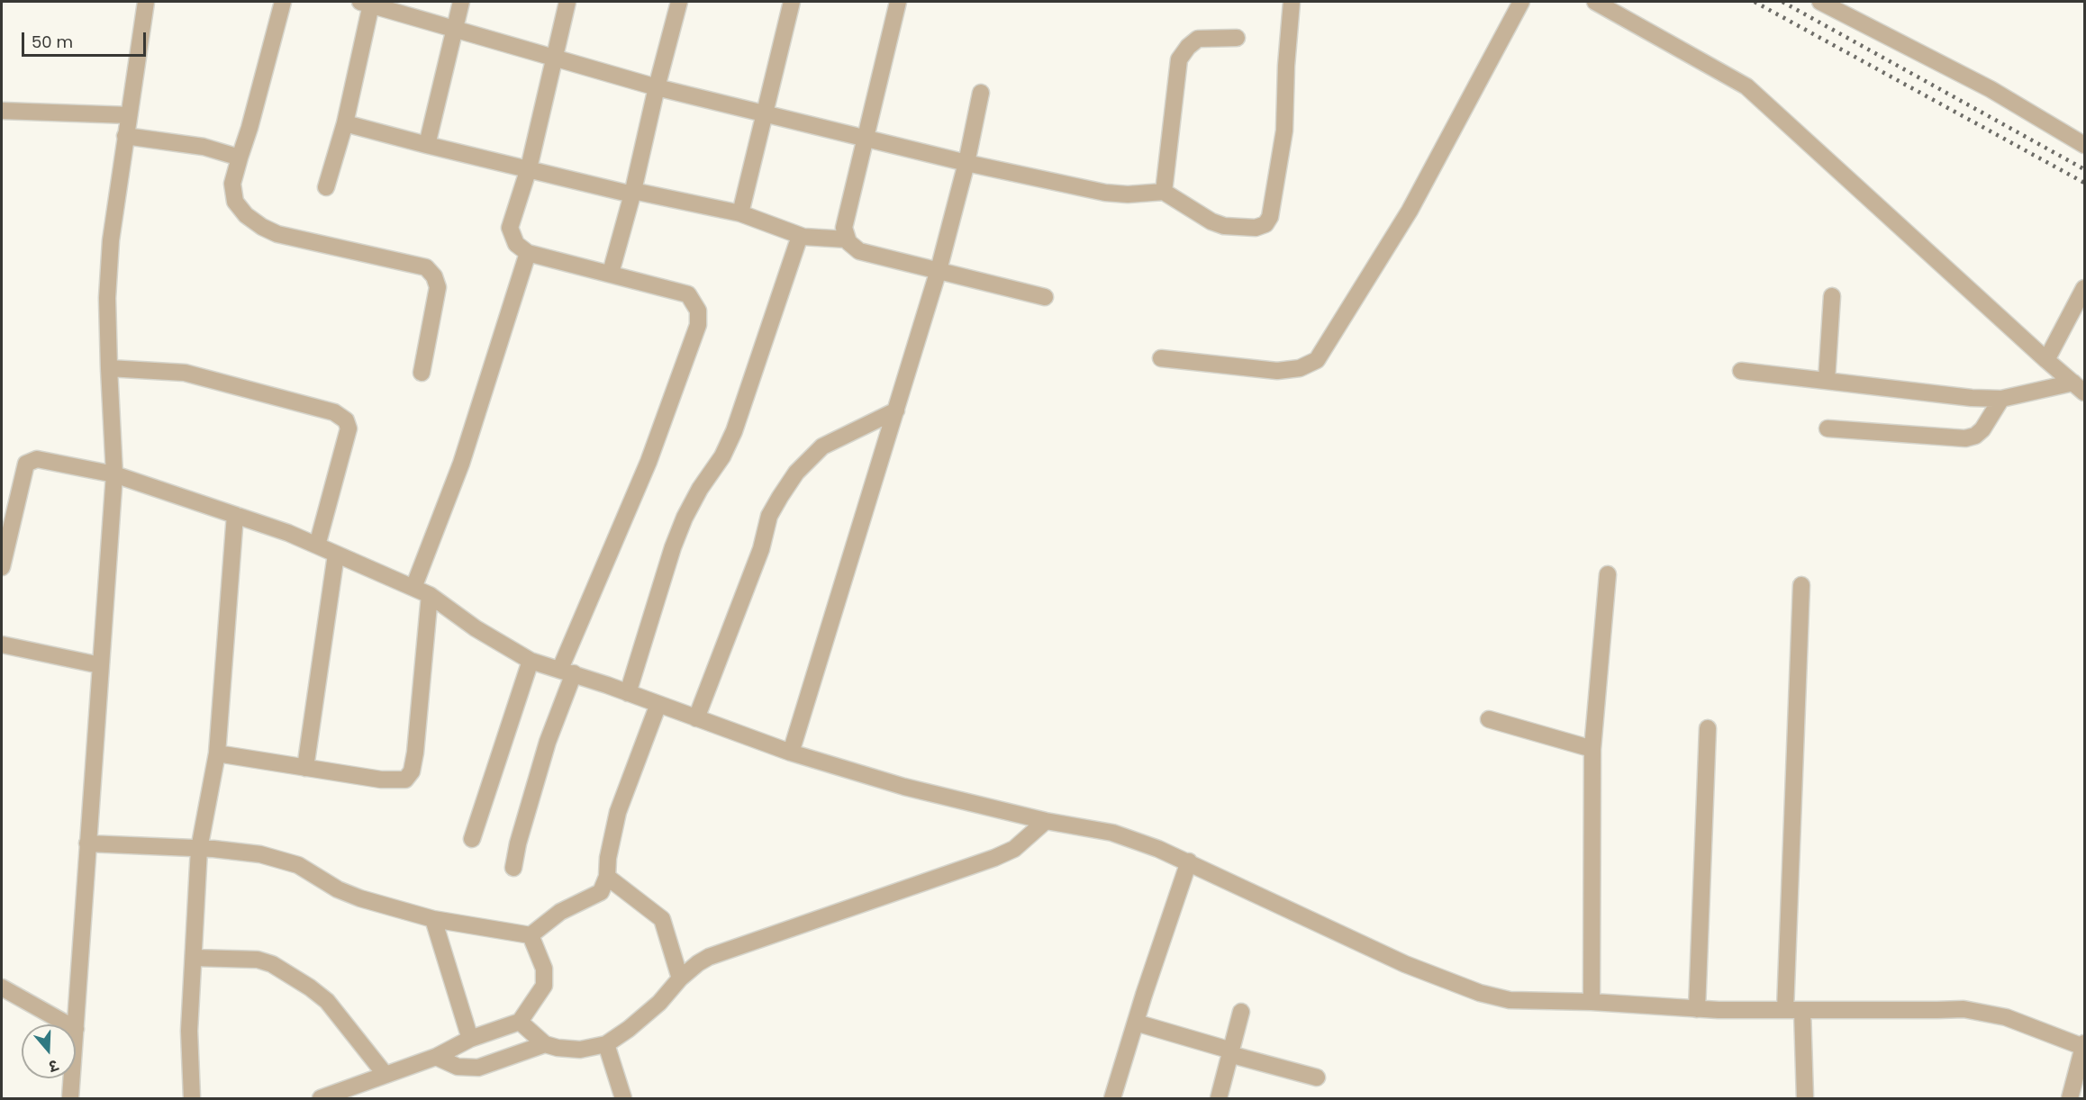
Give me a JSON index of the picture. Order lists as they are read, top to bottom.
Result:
{
  "scale_bar": "50 m",
  "north": "bottom"
}
